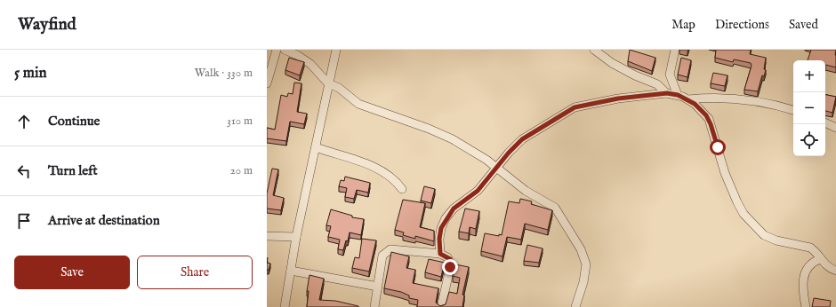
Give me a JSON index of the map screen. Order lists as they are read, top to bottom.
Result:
{
  "page": {
    "header": "Wayfind",
    "nav": ["Map", "Directions", "Saved"],
    "heading": ["5 min", "Walk · 330 m"],
    "map_buttons": ["+", "−"],
    "list": [
      ["Continue", "310 m"],
      ["Turn left", "20 m"],
      "Arrive at destination"
    ],
    "buttons": ["Save", "Share"]
  }
}
